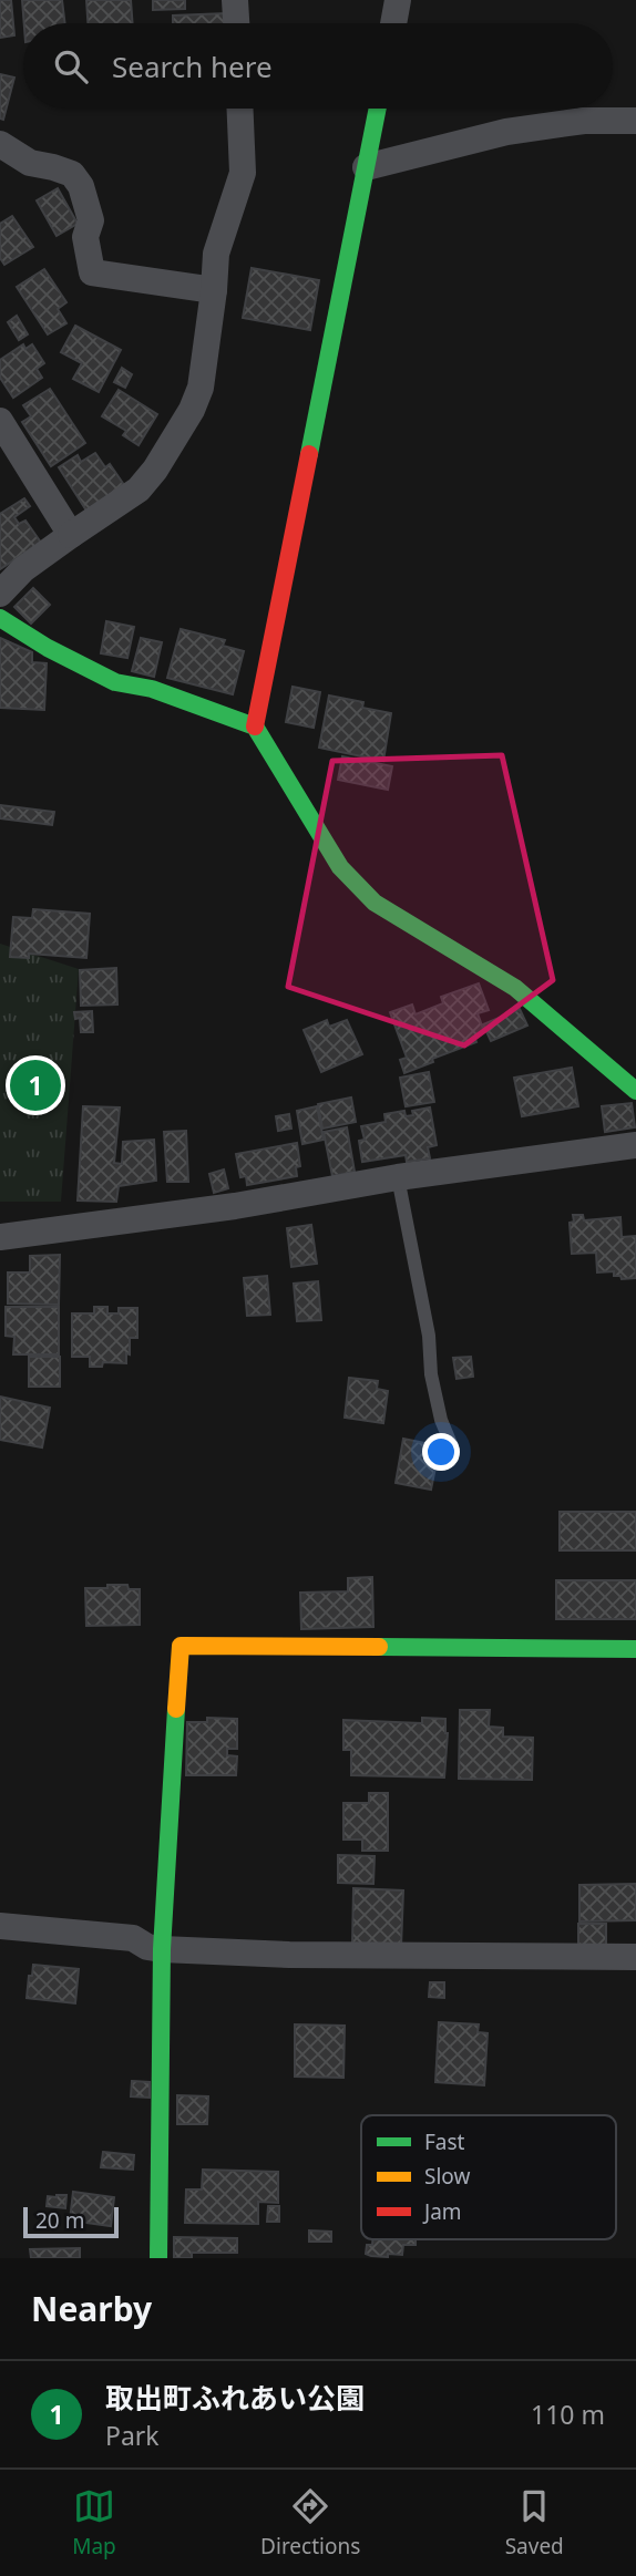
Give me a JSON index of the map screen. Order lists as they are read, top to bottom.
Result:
{
  "legend": ["Fast", "Slow", "Jam"],
  "scale_bar": "20 m",
  "page": {
    "search": "Search here",
    "pins": "1",
    "scale": "20 m",
    "heading": "Nearby",
    "list": [
      {
        "mark": "1",
        "name": "取出町ふれあい公園",
        "note": "Park",
        "value": "110 m"
      }
    ],
    "nav": ["Map", "Directions", "Saved"]
  }
}
